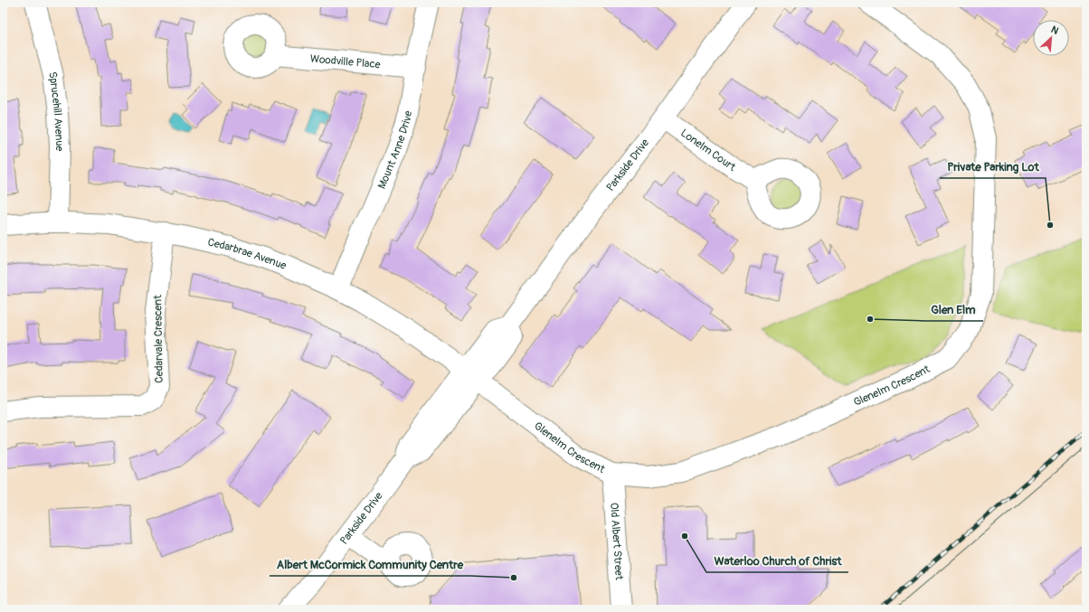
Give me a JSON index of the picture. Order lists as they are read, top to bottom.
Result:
{
  "streets": {
    "street": [
      "Woodville Place",
      "Sprucehill Avenue",
      "Mount Anne Drive",
      "Lonelm Court",
      "Parkside Drive",
      "Cedarbrae Avenue",
      "Cedarvale Crescent",
      "Glenelm Crescent",
      "Old Albert Street"
    ]
  },
  "crossings": [
    ["Woodville Place", "Mount Anne Drive"],
    ["Sprucehill Avenue", "Cedarbrae Avenue"],
    ["Mount Anne Drive", "Cedarbrae Avenue"],
    ["Lonelm Court", "Parkside Drive"],
    ["Parkside Drive", "Cedarbrae Avenue"],
    ["Parkside Drive", "Glenelm Crescent"],
    ["Cedarbrae Avenue", "Cedarvale Crescent"],
    ["Cedarbrae Avenue", "Glenelm Crescent"],
    ["Glenelm Crescent", "Old Albert Street"]
  ],
  "places": [
    "Private Parking Lot",
    "Glen Elm",
    "Waterloo Church of Christ",
    "Albert McCormick Community Centre"
  ],
  "north": "top right"
}
